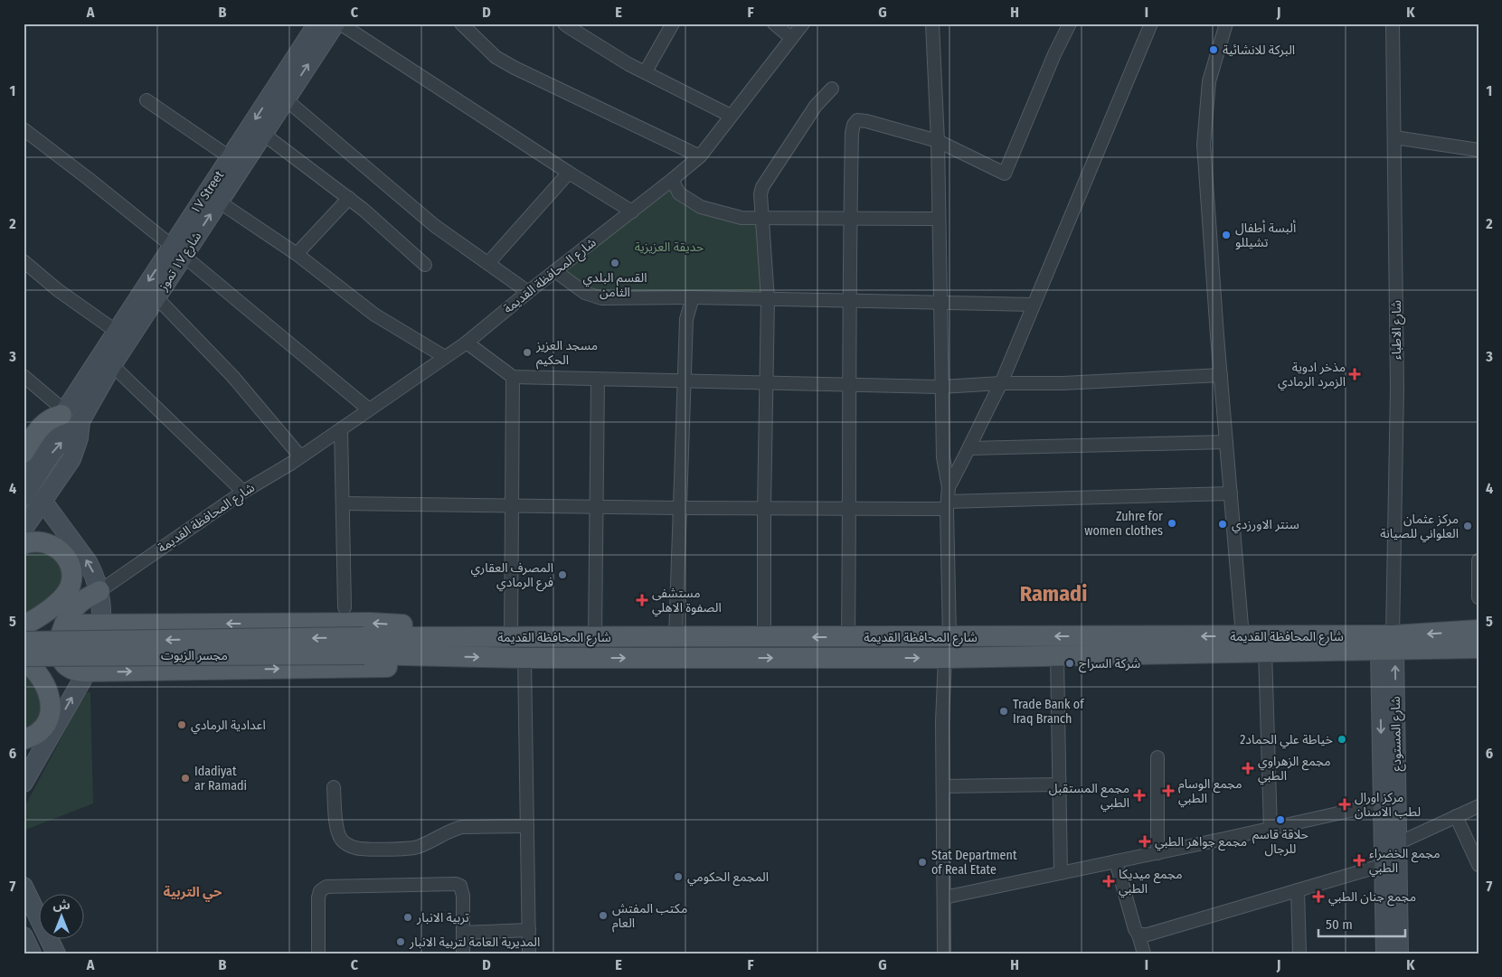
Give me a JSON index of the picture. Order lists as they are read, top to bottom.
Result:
{
  "streets": {
    "main road": [
      "١٧ Street",
      "شارع ١٧ تموز",
      "شارع المحافظة القديمة",
      "مجسر الزيوت",
      "شارع المستودع"
    ],
    "street": ["شارع الاطباء"]
  },
  "crossings": [
    ["١٧ Street", "شارع ١٧ تموز"],
    ["شارع المحافظة القديمة", "شارع الاطباء"],
    ["شارع المحافظة القديمة", "مجسر الزيوت"],
    ["شارع المحافظة القديمة", "شارع المستودع"],
    ["شارع الاطباء", "شارع المستودع"]
  ],
  "one_way": ["١٧ Street", "شارع ١٧ تموز"],
  "districts": ["Ramadi", "حي التربية"],
  "parks": ["حديقة العزيزية"],
  "places": {
    "other": [
      "البركة للانشائية",
      "ألبسة أطفال تشيللو",
      "القسم البلدي الثامن",
      "مسجد العزيز الحكيم",
      "Zuhre for women clothes",
      "سنتر الاورزدي",
      "مركز عثمان العلواني للصيانة",
      "المصرف العقاري فرع الرمادي",
      "شركة السراج",
      "Trade Bank of Iraq Branch",
      "اعدادية الرمادي",
      "خياطة علي الحماد2",
      "Idadiyat ar Ramadi",
      "حلاقة قاسم للرجال",
      "Stat Department of Real Etate",
      "المجمع الحكومي",
      "مكتب المفتش العام",
      "تربية الانبار",
      "المديرية العامة لتربية الانبار"
    ],
    "health": [
      "مذخر ادوية الزمرد الرمادي",
      "مستشفى الصفوة الاهلي",
      "مجمع الزهراوي الطبي",
      "مجمع الوسام الطبي",
      "مجمع المستقبل الطبي",
      "مركز اورال لطب الاسنان",
      "مجمع جواهر الطبي",
      "مجمع الخضراء الطبي",
      "مجمع ميديكا الطبي",
      "مجمع جنان الطبي"
    ]
  },
  "scale_bar": "50 m",
  "north": "top",
  "grid": {
    "columns": [
      "A",
      "B",
      "C",
      "D",
      "E",
      "F",
      "G",
      "H",
      "I",
      "J",
      "K"
    ],
    "rows": [
      "1",
      "2",
      "3",
      "4",
      "5",
      "6",
      "7"
    ]
  }
}
